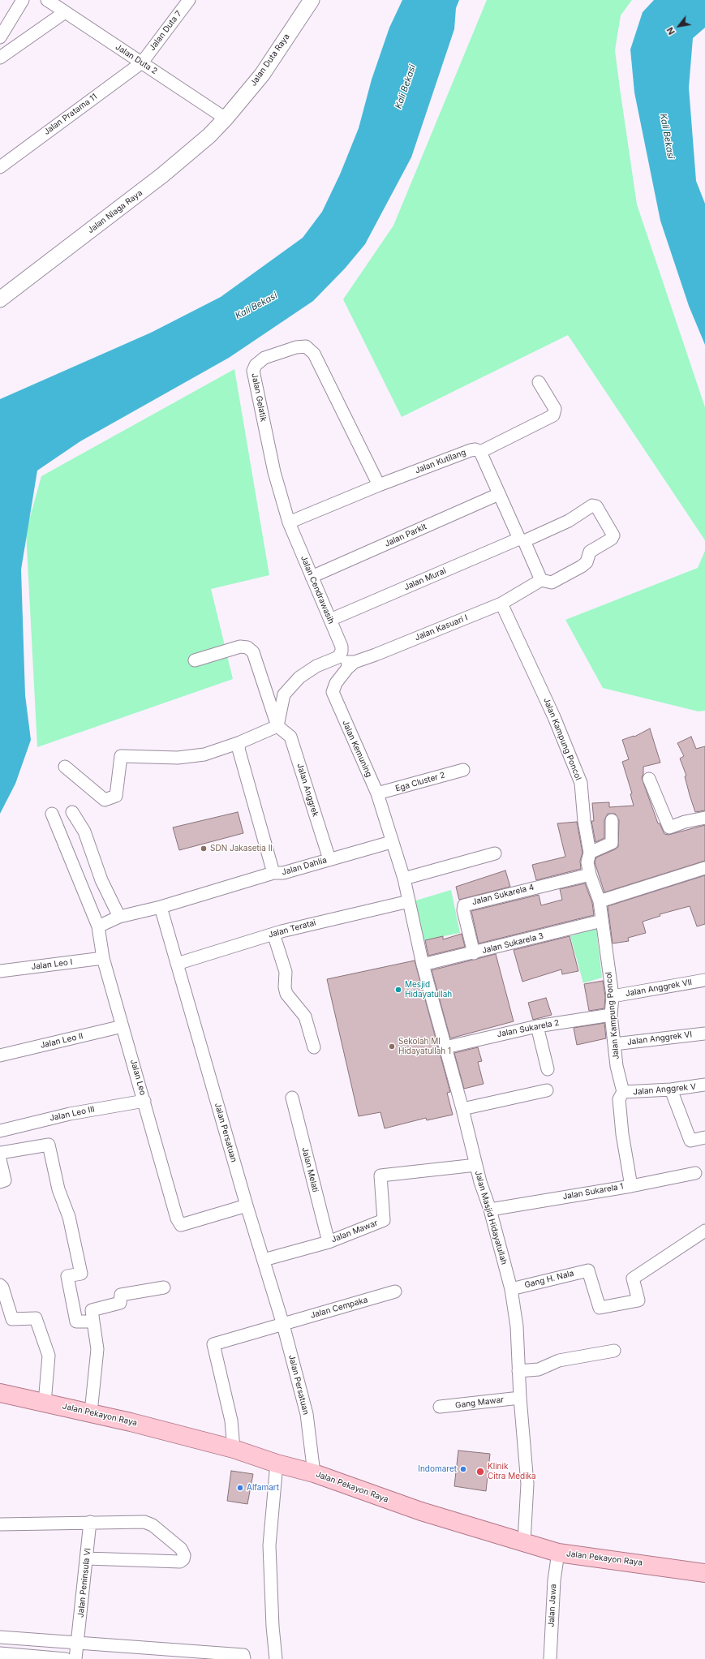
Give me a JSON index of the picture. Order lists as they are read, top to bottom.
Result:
{
  "streets": {
    "main road": ["Jalan Pekayon Raya"],
    "street": [
      "Jalan Duta 7",
      "Jalan Duta 2",
      "Jalan Duta Raya",
      "Jalan Pratama 11",
      "Jalan Niaga Raya",
      "Jalan Gelatik",
      "Jalan Kutilang",
      "Jalan Parkit",
      "Jalan Murai",
      "Jalan Cendrawasih",
      "Jalan Kasuari I",
      "Jalan Kampung Poncol",
      "Jalan Kemuning",
      "Ega Cluster 2",
      "Jalan Anggrek",
      "Jalan Dahlia",
      "Jalan Sukarela 4",
      "Jalan Teratai",
      "Jalan Sukarela 3",
      "Jalan Leo I",
      "Jalan Anggrek VII",
      "Jalan Sukarela 2",
      "Jalan Anggrek VI",
      "Jalan Leo II",
      "Jalan Leo",
      "Jalan Anggrek V",
      "Jalan Leo III",
      "Jalan Persatuan",
      "Jalan Melati",
      "Jalan Sukarela 1",
      "Jalan Masjid Hidayatullah",
      "Jalan Mawar",
      "Gang H. Nala",
      "Jalan Cempaka",
      "Gang Mawar",
      "Jalan Peninsula VI",
      "Jalan Jawa"
    ]
  },
  "crossings": [
    ["Jalan Duta 7", "Jalan Duta 2"],
    ["Jalan Duta 7", "Jalan Pratama 11"],
    ["Jalan Duta 2", "Jalan Duta Raya"],
    ["Jalan Duta 2", "Jalan Pratama 11"],
    ["Jalan Duta 2", "Jalan Niaga Raya"],
    ["Jalan Duta Raya", "Jalan Niaga Raya"],
    ["Jalan Gelatik", "Jalan Kutilang"],
    ["Jalan Gelatik", "Jalan Cendrawasih"],
    ["Jalan Kutilang", "Jalan Cendrawasih"],
    ["Jalan Parkit", "Jalan Cendrawasih"],
    ["Jalan Murai", "Jalan Cendrawasih"],
    ["Jalan Murai", "Jalan Kasuari I"],
    ["Jalan Kasuari I", "Jalan Kampung Poncol"],
    ["Jalan Kasuari I", "Jalan Kemuning"],
    ["Jalan Kampung Poncol", "Jalan Sukarela 4"],
    ["Jalan Kampung Poncol", "Jalan Sukarela 3"],
    ["Jalan Kampung Poncol", "Jalan Anggrek VII"],
    ["Jalan Kampung Poncol", "Jalan Sukarela 2"],
    ["Jalan Kampung Poncol", "Jalan Anggrek VI"],
    ["Jalan Kampung Poncol", "Jalan Anggrek V"],
    ["Jalan Kampung Poncol", "Jalan Sukarela 1"],
    ["Jalan Kemuning", "Ega Cluster 2"],
    ["Jalan Kemuning", "Jalan Dahlia"],
    ["Jalan Kemuning", "Jalan Masjid Hidayatullah"],
    ["Jalan Anggrek", "Jalan Dahlia"],
    ["Jalan Sukarela 4", "Jalan Sukarela 3"],
    ["Jalan Teratai", "Jalan Persatuan"],
    ["Jalan Teratai", "Jalan Masjid Hidayatullah"],
    ["Jalan Sukarela 3", "Jalan Masjid Hidayatullah"],
    ["Jalan Leo I", "Jalan Leo"],
    ["Jalan Sukarela 2", "Jalan Masjid Hidayatullah"],
    ["Jalan Leo II", "Jalan Leo"],
    ["Jalan Leo", "Jalan Leo III"],
    ["Jalan Leo", "Jalan Persatuan"],
    ["Jalan Persatuan", "Jalan Mawar"],
    ["Jalan Persatuan", "Jalan Cempaka"],
    ["Jalan Persatuan", "Jalan Pekayon Raya"],
    ["Jalan Melati", "Jalan Mawar"],
    ["Jalan Sukarela 1", "Jalan Masjid Hidayatullah"],
    ["Jalan Masjid Hidayatullah", "Jalan Mawar"],
    ["Jalan Masjid Hidayatullah", "Gang H. Nala"],
    ["Jalan Masjid Hidayatullah", "Gang Mawar"],
    ["Jalan Masjid Hidayatullah", "Jalan Pekayon Raya"],
    ["Jalan Cempaka", "Jalan Pekayon Raya"],
    ["Jalan Pekayon Raya", "Jalan Jawa"]
  ],
  "water": ["Kali Bekasi"],
  "places": [
    "SDN Jakasetia II",
    "Mesjid Hidayatullah",
    "Sekolah MI Hidayatullah 1",
    "Indomaret",
    "Klinik Citra Medika",
    "Alfamart"
  ],
  "north": "bottom left"
}
